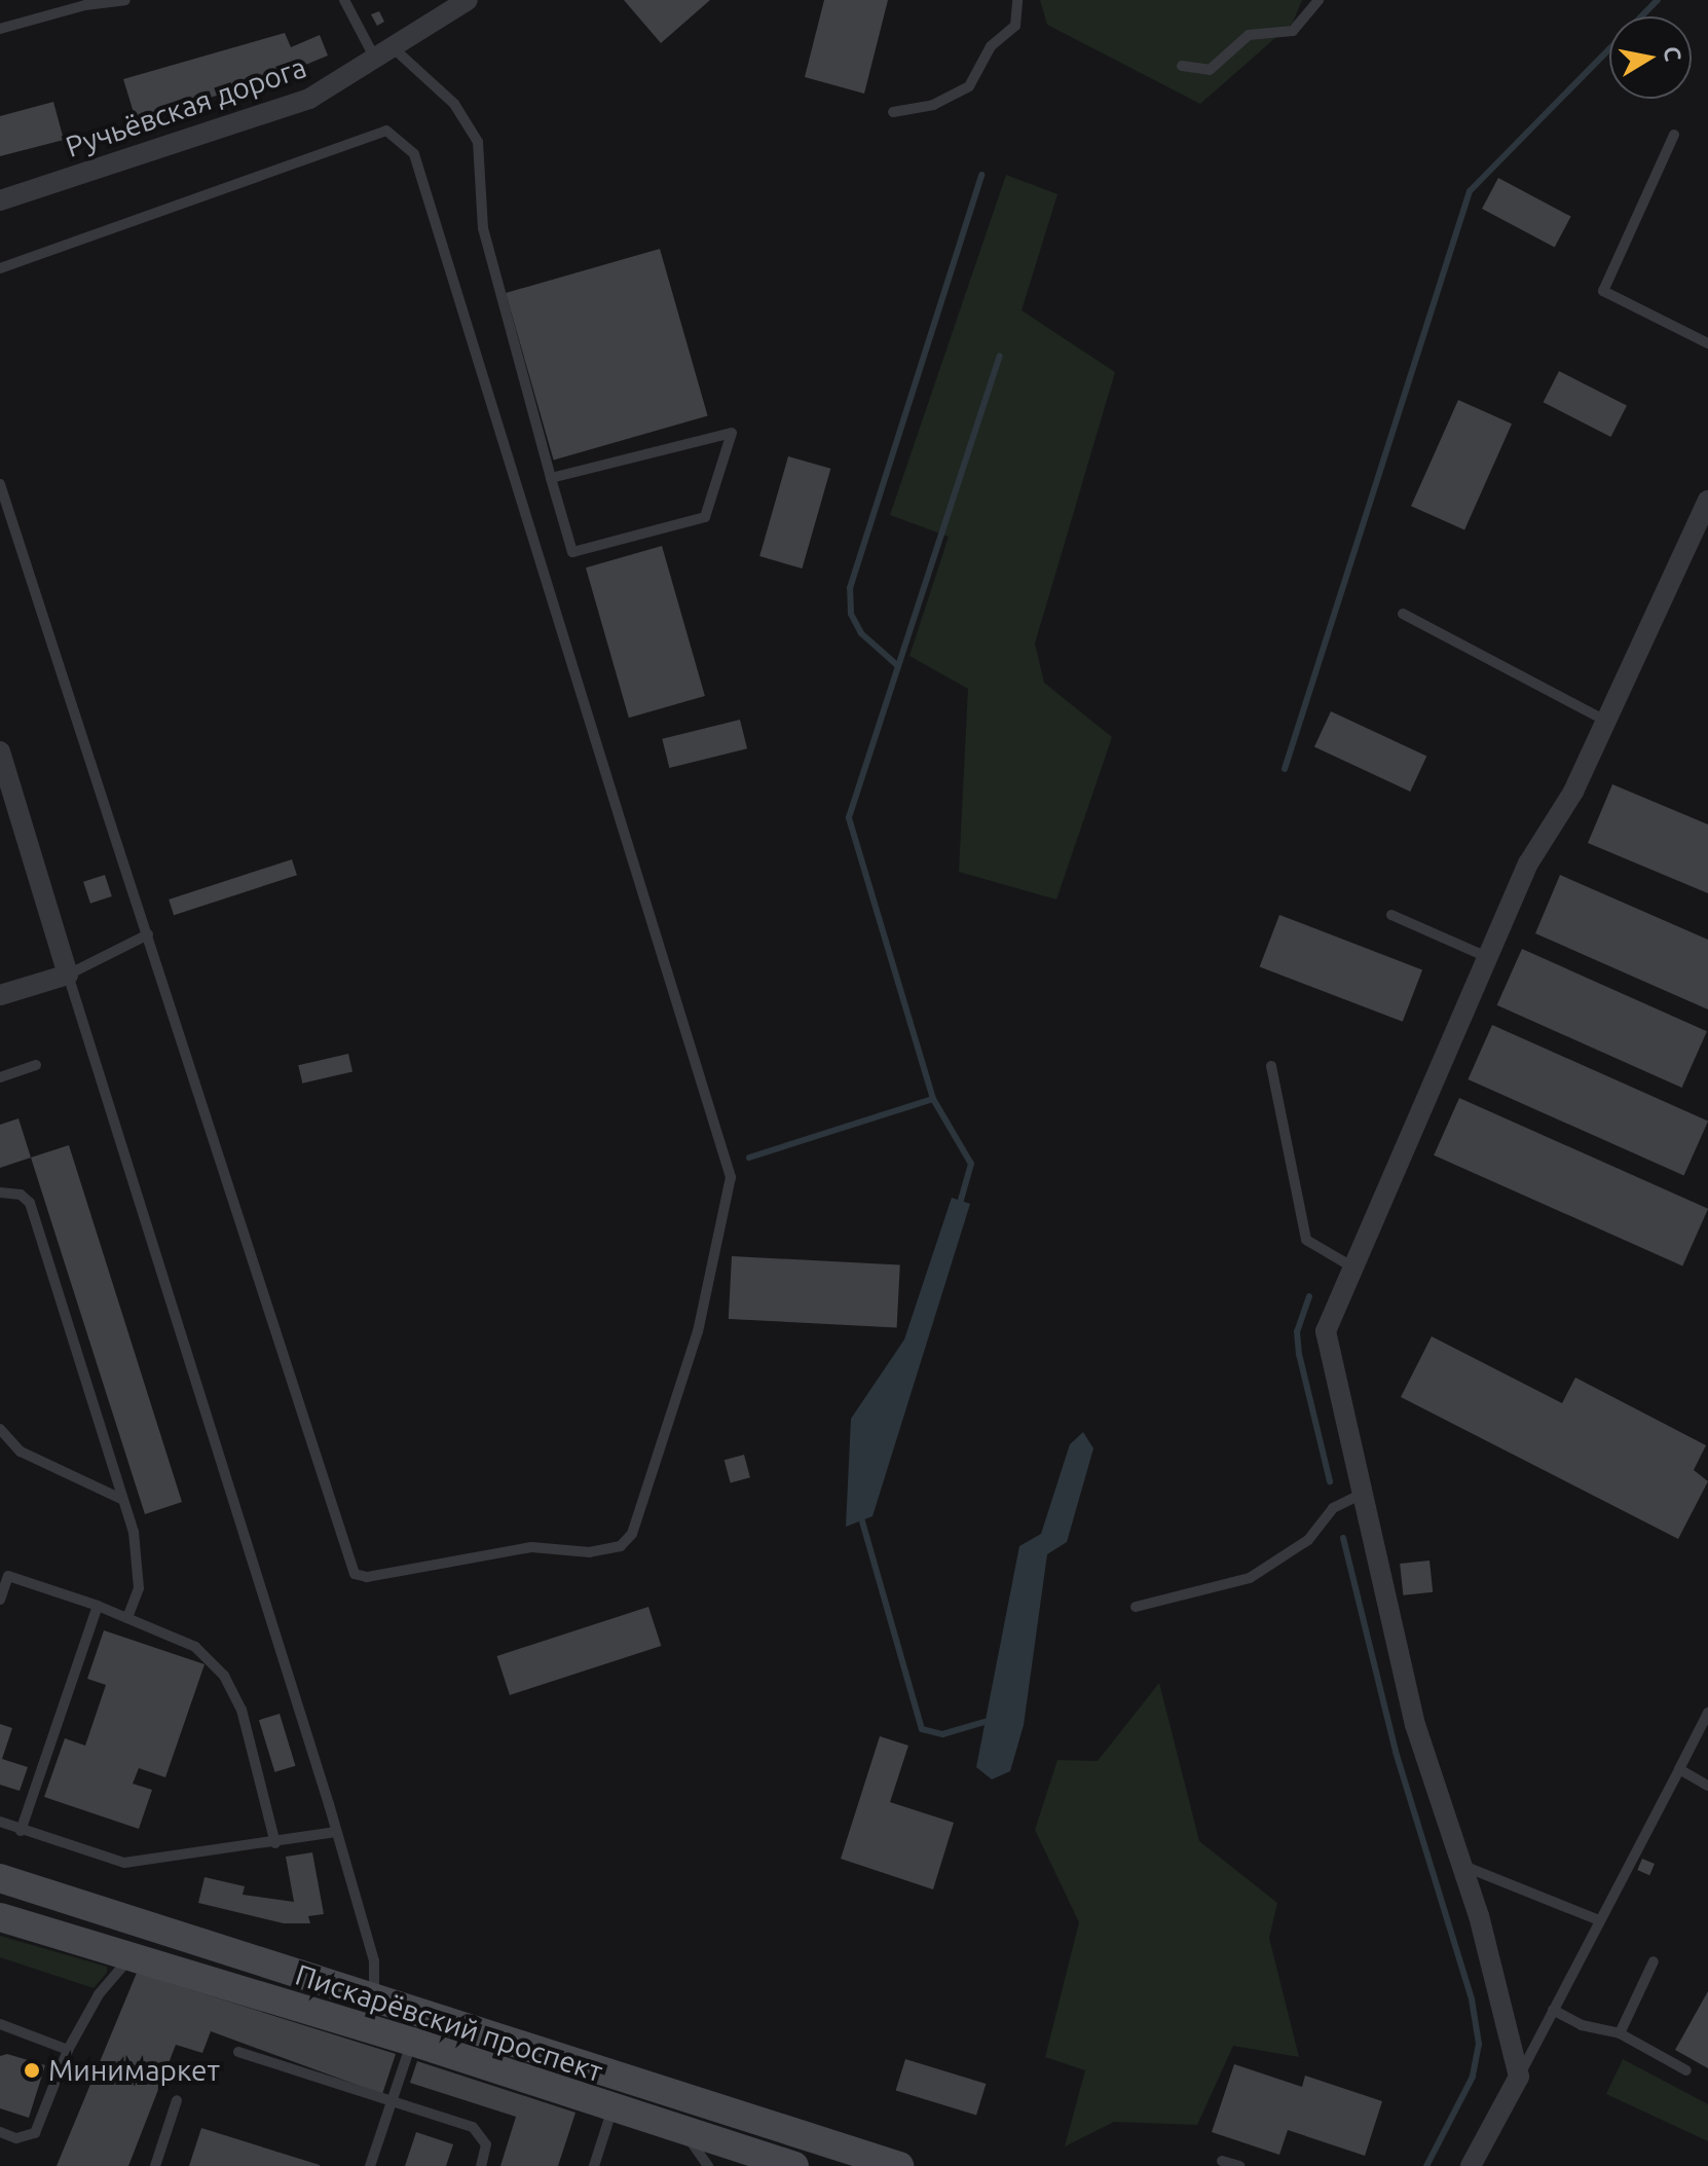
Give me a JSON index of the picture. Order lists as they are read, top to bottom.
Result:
{
  "streets": {
    "main road": ["Пискарёвский проспект"],
    "street": ["Ручьёвская дорога"]
  },
  "places": ["Минимаркет"],
  "north": "right"
}
